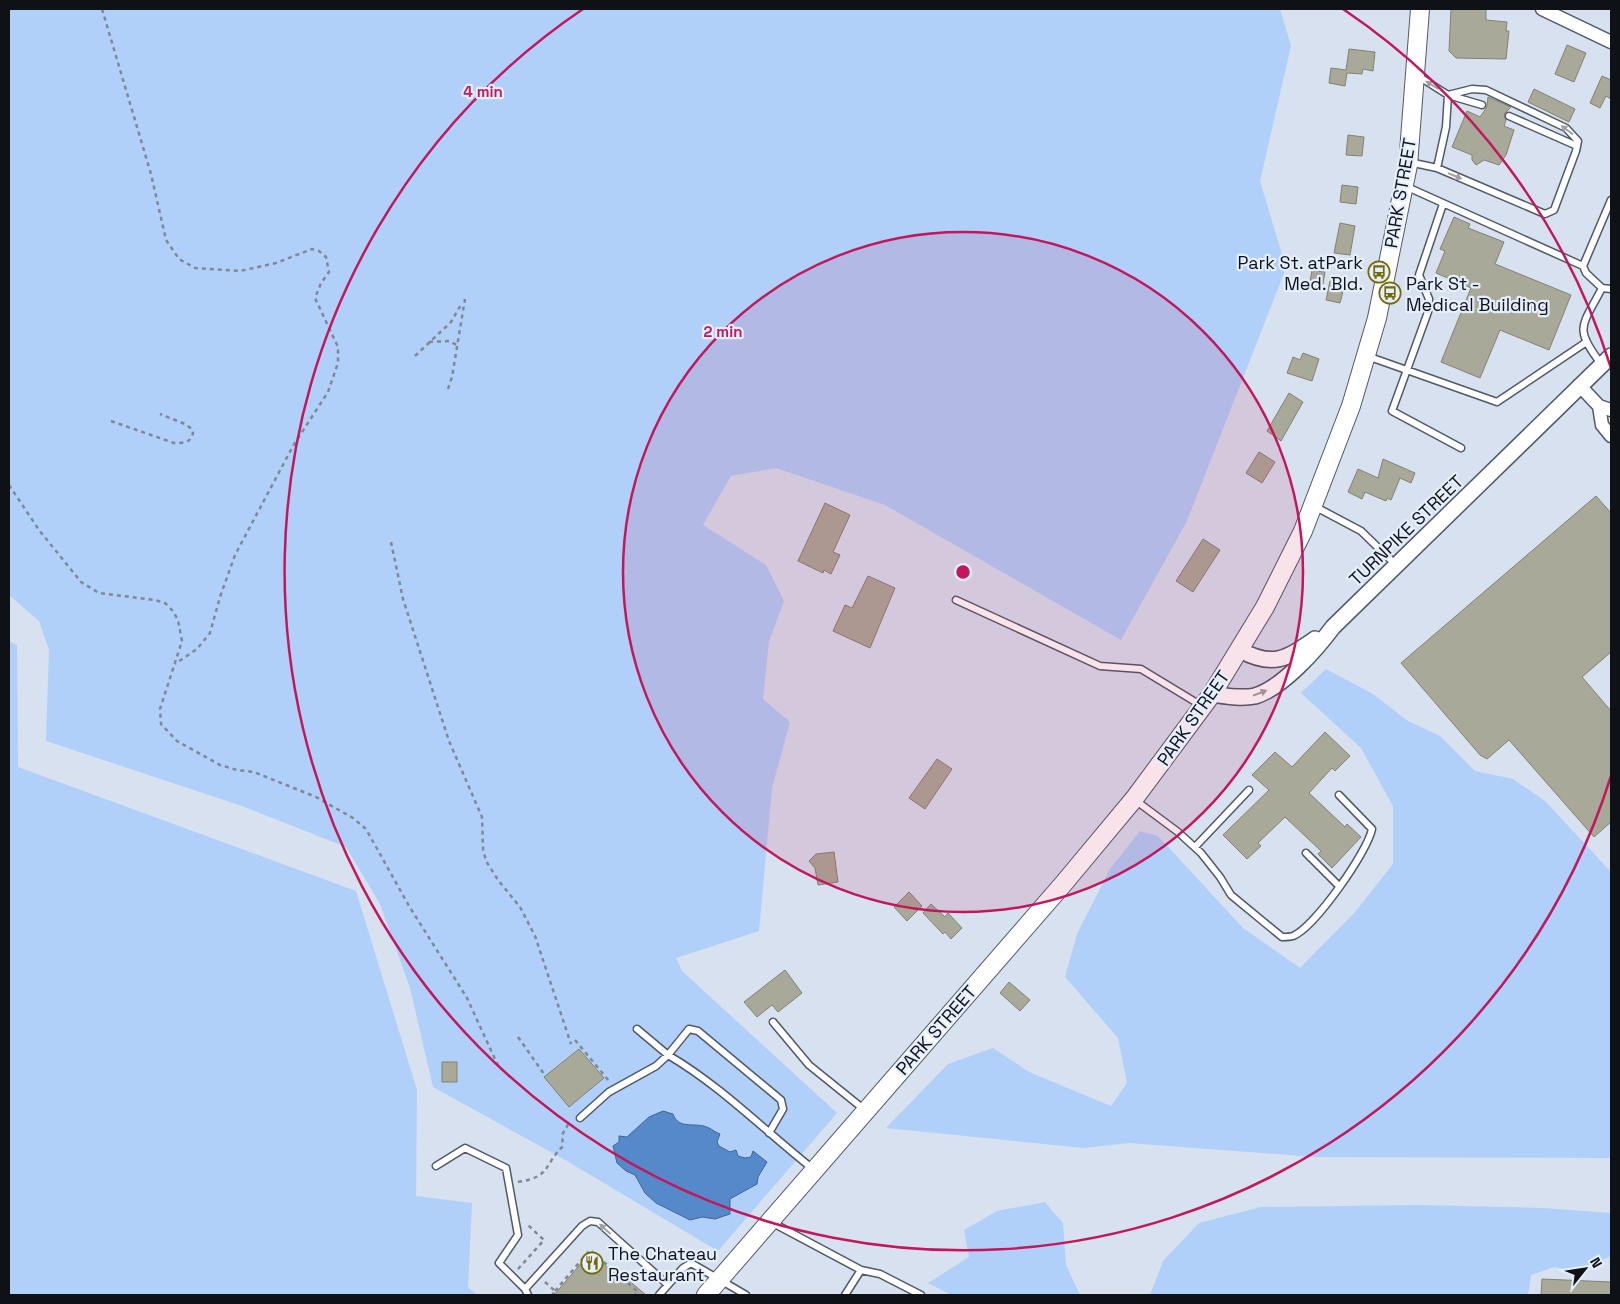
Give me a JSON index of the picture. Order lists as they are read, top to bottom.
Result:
{
  "streets": {
    "main road": ["PARK STREET"],
    "street": ["TURNPIKE STREET"]
  },
  "crossings": [
    ["PARK STREET", "TURNPIKE STREET"]
  ],
  "places": {
    "bus stop": ["Park St. atPark Med. Bld.", "Park St - Medical Building"],
    "restaurant": ["The Chateau Restaurant"]
  },
  "north": "top right",
  "rings": ["4 min", "2 min"]
}
